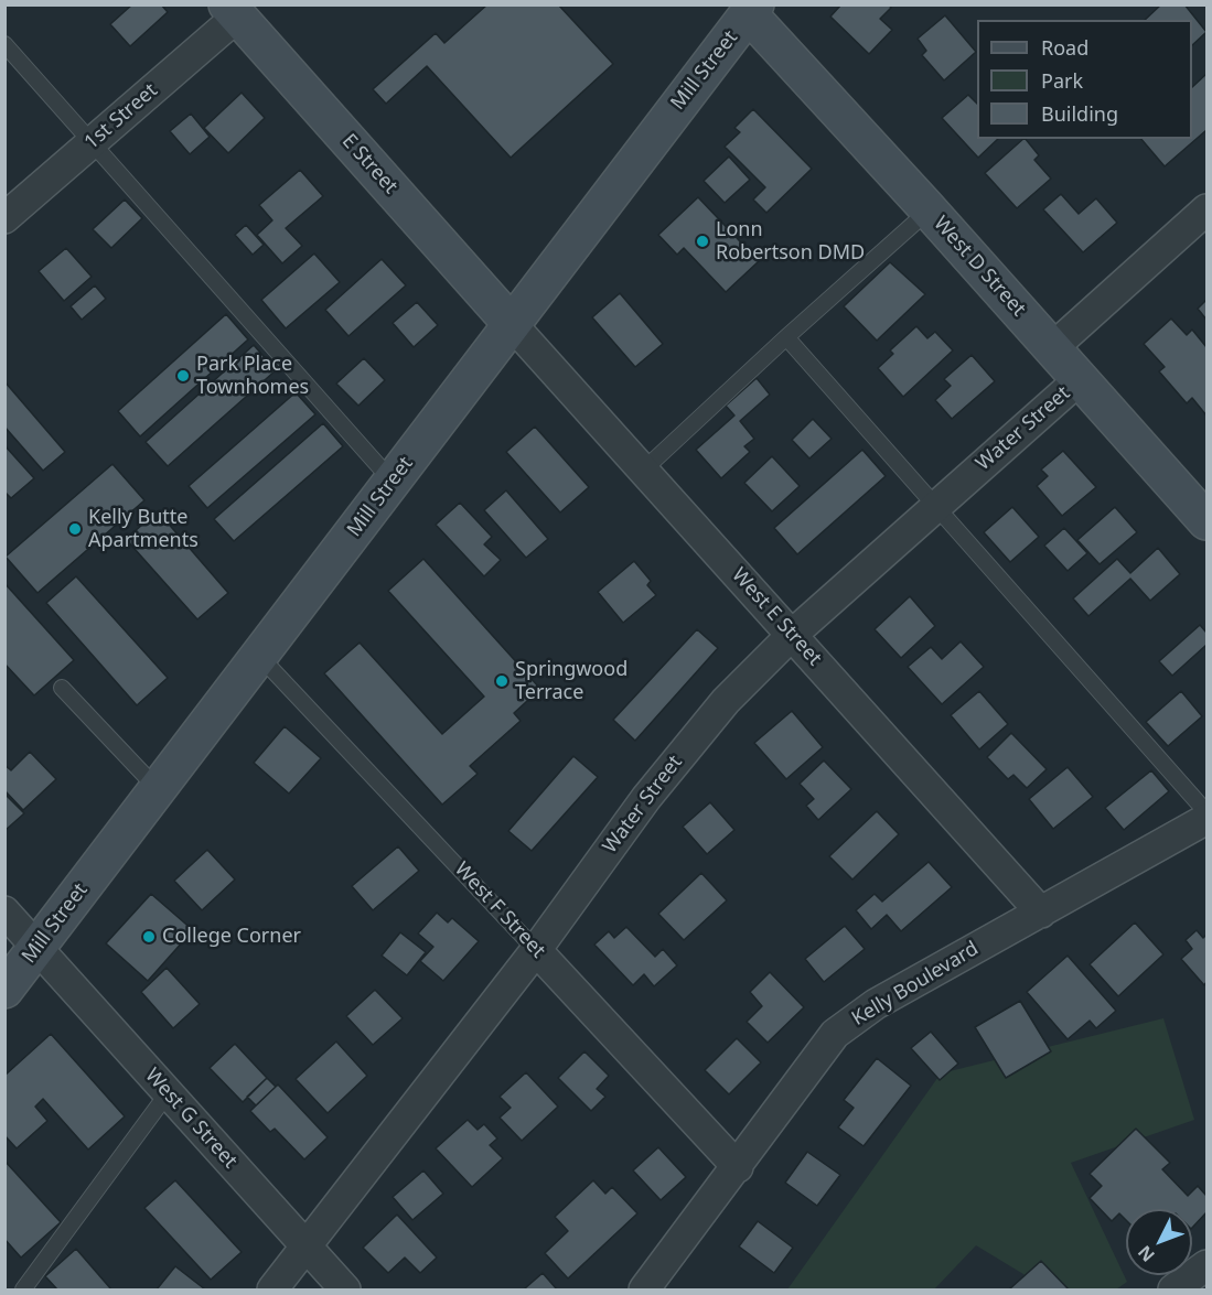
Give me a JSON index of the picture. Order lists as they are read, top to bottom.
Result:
{
  "streets": {
    "street": [
      "Mill Street",
      "1st Street",
      "E Street",
      "West D Street",
      "Water Street",
      "West E Street",
      "West F Street",
      "Kelly Boulevard",
      "West G Street"
    ]
  },
  "crossings": [
    ["Mill Street", "E Street"],
    ["Mill Street", "West D Street"],
    ["Mill Street", "West E Street"],
    ["Mill Street", "West F Street"],
    ["Mill Street", "West G Street"],
    ["1st Street", "E Street"],
    ["E Street", "West E Street"],
    ["West D Street", "Water Street"],
    ["Water Street", "West E Street"],
    ["Water Street", "West F Street"],
    ["Water Street", "West G Street"],
    ["West E Street", "Kelly Boulevard"],
    ["West F Street", "Kelly Boulevard"]
  ],
  "places": [
    "Lonn Robertson DMD",
    "Park Place Townhomes",
    "Kelly Butte Apartments",
    "Springwood Terrace",
    "College Corner"
  ],
  "legend": ["Road", "Park", "Building"],
  "north": "bottom left"
}
